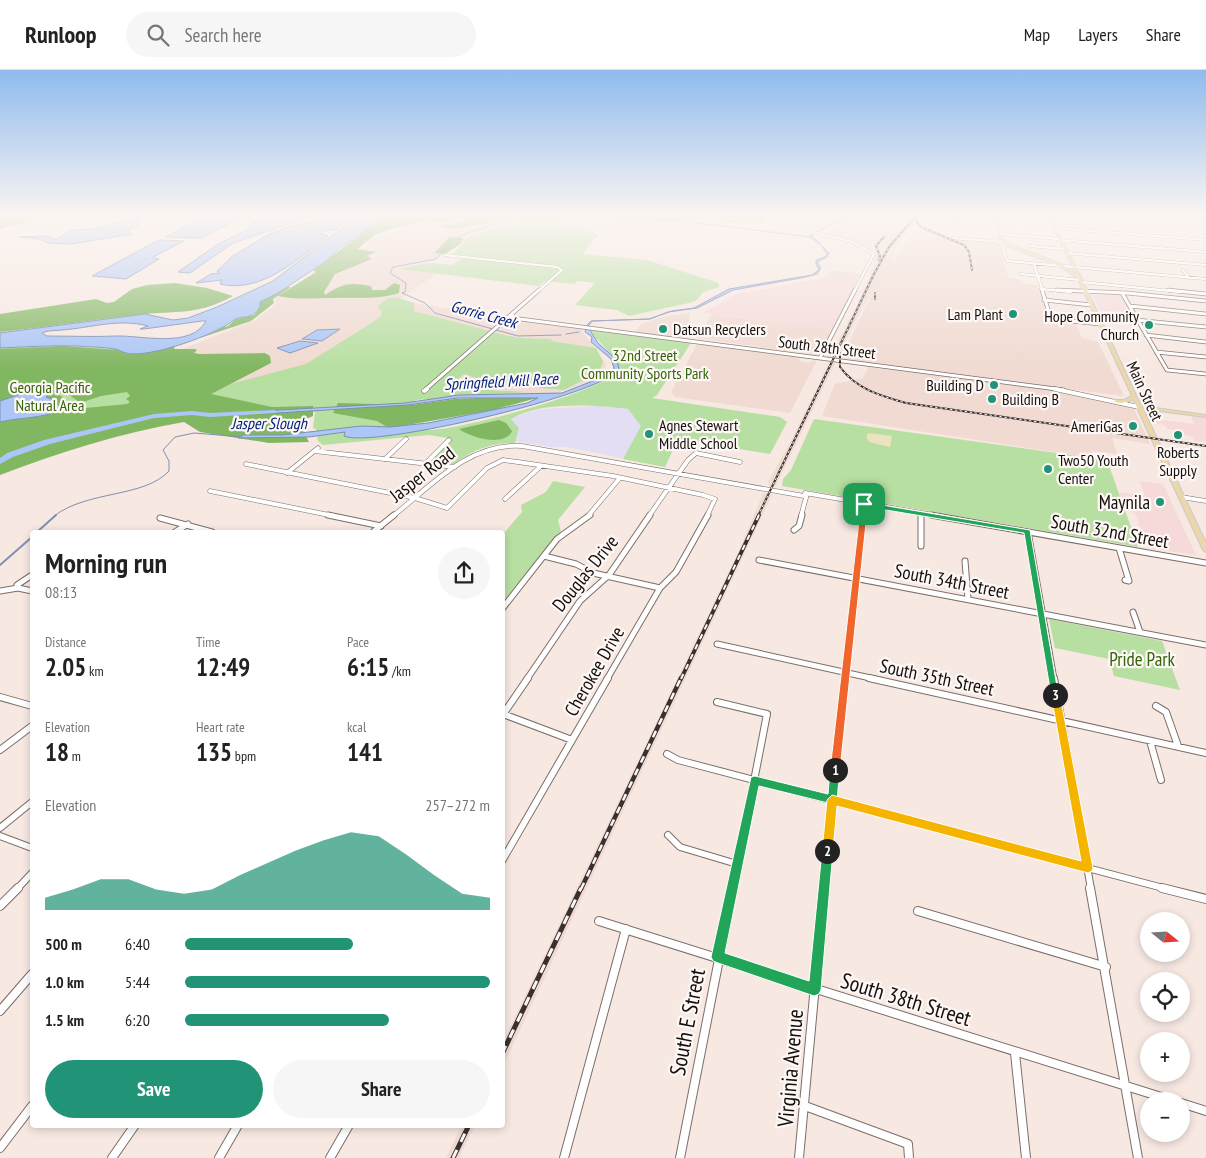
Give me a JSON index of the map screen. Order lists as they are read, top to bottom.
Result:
{
  "streets": {
    "main road": ["Main Street"],
    "street": [
      "South 28th Street",
      "Jasper Road",
      "South 32nd Street",
      "Douglas Drive",
      "South 34th Street",
      "Cherokee Drive",
      "South 35th Street",
      "South 38th Street",
      "South E Street",
      "Virginia Avenue"
    ]
  },
  "crossings": [
    ["South 28th Street", "Main Street"],
    ["Jasper Road", "South 32nd Street"],
    ["South 32nd Street", "Douglas Drive"],
    ["South 32nd Street", "Virginia Avenue"],
    ["Douglas Drive", "Cherokee Drive"],
    ["South 34th Street", "Virginia Avenue"],
    ["South 35th Street", "Virginia Avenue"],
    ["South 38th Street", "South E Street"],
    ["South 38th Street", "Virginia Avenue"]
  ],
  "water": ["Gorrie Creek", "Springfield Mill Race", "Jasper Slough"],
  "parks": ["32nd Street Community Sports Park", "Georgia Pacific Natural Area", "Pride Park"],
  "places": [
    "Lam Plant",
    "Hope Community Church",
    "Datsun Recyclers",
    "Building D",
    "Building B",
    "AmeriGas",
    "Agnes Stewart Middle School",
    "Roberts Supply",
    "Two50 Youth Center",
    "Maynila"
  ],
  "north": "right",
  "page": {
    "header": "Runloop",
    "search": "Search here",
    "nav": ["Map", "Layers", "Share"],
    "heading": ["Morning run", "08:13"],
    "stats": [
      ["Distance", "2.05 km"],
      ["Time", "12:49"],
      ["Pace", "6:15 /km"],
      ["Elevation", "18 m"],
      ["Heart rate", "135 bpm"],
      ["kcal", "141"]
    ],
    "pins": ["3", "1", "2"],
    "chart": ["Elevation", "257–272 m"],
    "map_buttons": ["+", "−"],
    "list": [
      {
        "name": "500 m",
        "note": "6:40"
      },
      {
        "name": "1.0 km",
        "note": "5:44"
      },
      {
        "name": "1.5 km",
        "note": "6:20"
      }
    ],
    "buttons": ["Save", "Share"]
  }
}
